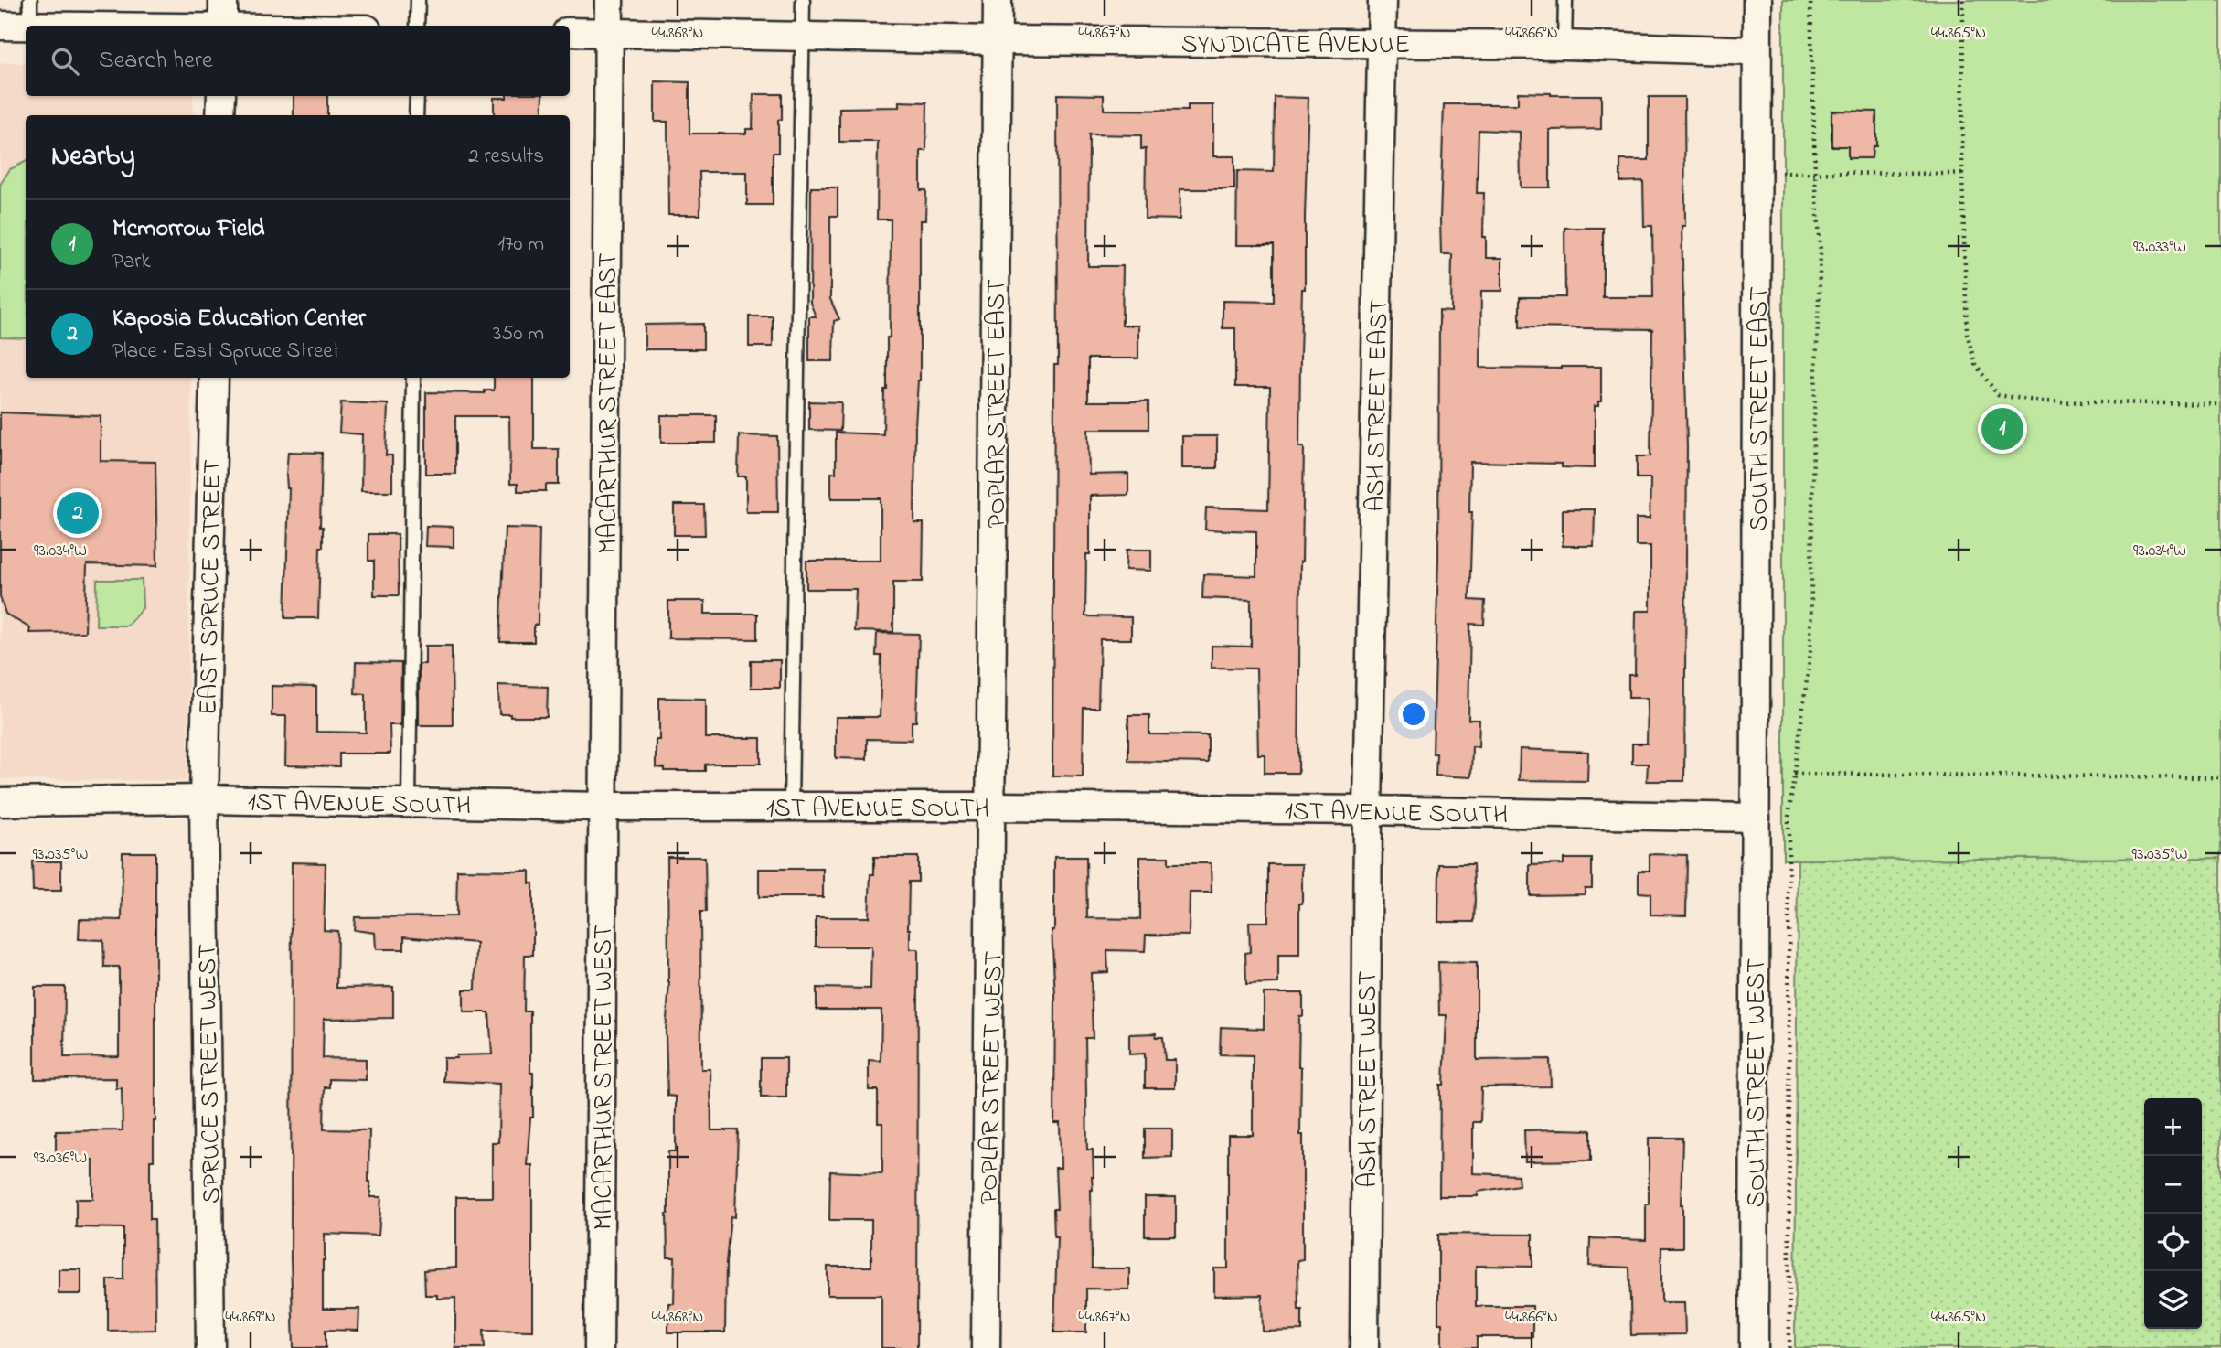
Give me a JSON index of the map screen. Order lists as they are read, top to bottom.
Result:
{
  "streets": {
    "street": [
      "SYNDICATE AVENUE",
      "MACARTHUR STREET EAST",
      "POPLAR STREET EAST",
      "ASH STREET EAST",
      "SOUTH STREET EAST",
      "EAST SPRUCE STREET",
      "1ST AVENUE SOUTH",
      "SPRUCE STREET WEST",
      "MACARTHUR STREET WEST",
      "POPLAR STREET WEST",
      "ASH STREET WEST",
      "SOUTH STREET WEST"
    ]
  },
  "crossings": [
    ["SYNDICATE AVENUE", "MACARTHUR STREET EAST"],
    ["SYNDICATE AVENUE", "POPLAR STREET EAST"],
    ["SYNDICATE AVENUE", "ASH STREET EAST"],
    ["SYNDICATE AVENUE", "SOUTH STREET EAST"],
    ["MACARTHUR STREET EAST", "1ST AVENUE SOUTH"],
    ["MACARTHUR STREET EAST", "MACARTHUR STREET WEST"],
    ["POPLAR STREET EAST", "1ST AVENUE SOUTH"],
    ["POPLAR STREET EAST", "POPLAR STREET WEST"],
    ["ASH STREET EAST", "1ST AVENUE SOUTH"],
    ["ASH STREET EAST", "ASH STREET WEST"],
    ["SOUTH STREET EAST", "1ST AVENUE SOUTH"],
    ["SOUTH STREET EAST", "SOUTH STREET WEST"],
    ["EAST SPRUCE STREET", "1ST AVENUE SOUTH"],
    ["EAST SPRUCE STREET", "SPRUCE STREET WEST"],
    ["1ST AVENUE SOUTH", "SPRUCE STREET WEST"],
    ["1ST AVENUE SOUTH", "MACARTHUR STREET WEST"],
    ["1ST AVENUE SOUTH", "POPLAR STREET WEST"],
    ["1ST AVENUE SOUTH", "ASH STREET WEST"],
    ["1ST AVENUE SOUTH", "SOUTH STREET WEST"]
  ],
  "page": {
    "search": "Search here",
    "heading": ["Nearby", "2 results"],
    "list": [
      {
        "mark": "1",
        "name": "Mcmorrow Field",
        "note": "Park",
        "value": "170 m"
      },
      {
        "mark": "2",
        "name": "Kaposia Education Center",
        "note": "Place · East Spruce Street",
        "value": "350 m"
      }
    ],
    "pins": ["1", "2"],
    "map_buttons": ["+", "−"]
  },
  "coordinates": [
    "44.868°N",
    "44.867°N",
    "44.866°N",
    "44.865°N",
    "93.033°W",
    "93.034°W",
    "93.035°W",
    "93.036°W",
    "44.869°N"
  ]
}
